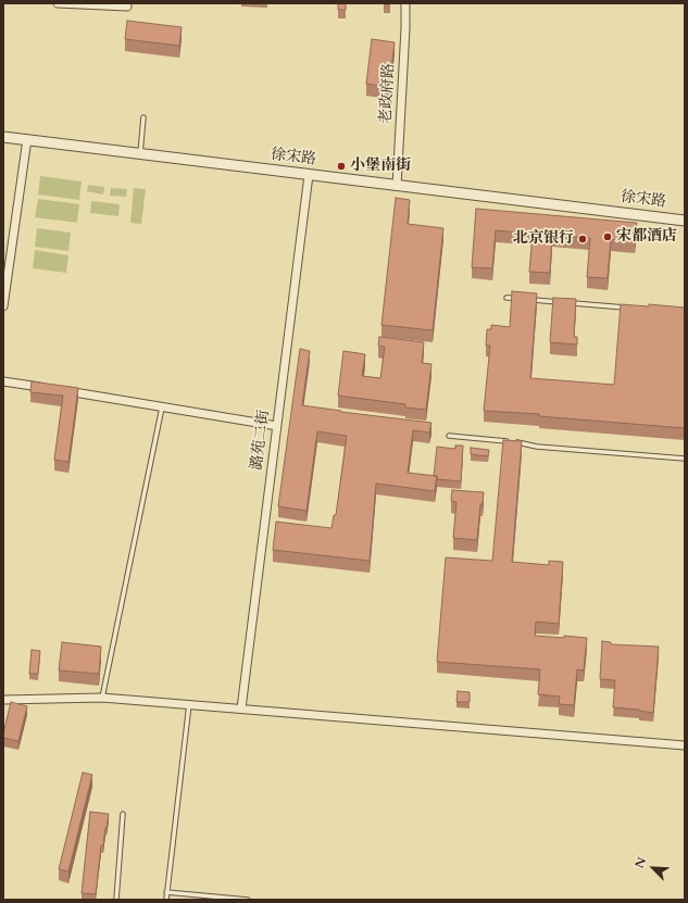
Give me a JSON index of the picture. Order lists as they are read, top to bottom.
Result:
{
  "streets": {
    "street": ["老政府路", "徐宋路", "潞苑二街"]
  },
  "crossings": [
    ["老政府路", "徐宋路"],
    ["徐宋路", "潞苑二街"]
  ],
  "places": ["小堡南街", "宋都酒店", "北京银行"],
  "north": "top left"
}
